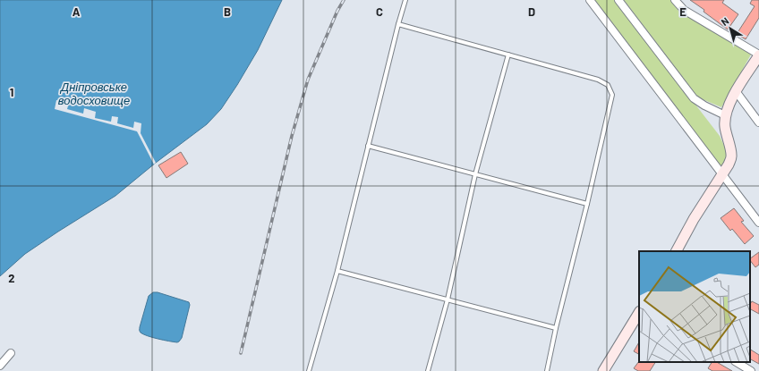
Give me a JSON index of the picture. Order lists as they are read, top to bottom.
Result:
{
  "water": ["Дніпровське водосховище"],
  "north": "top left",
  "grid": {
    "columns": [
      "A",
      "B",
      "C",
      "D",
      "E"
    ],
    "rows": ["1", "2"]
  }
}
